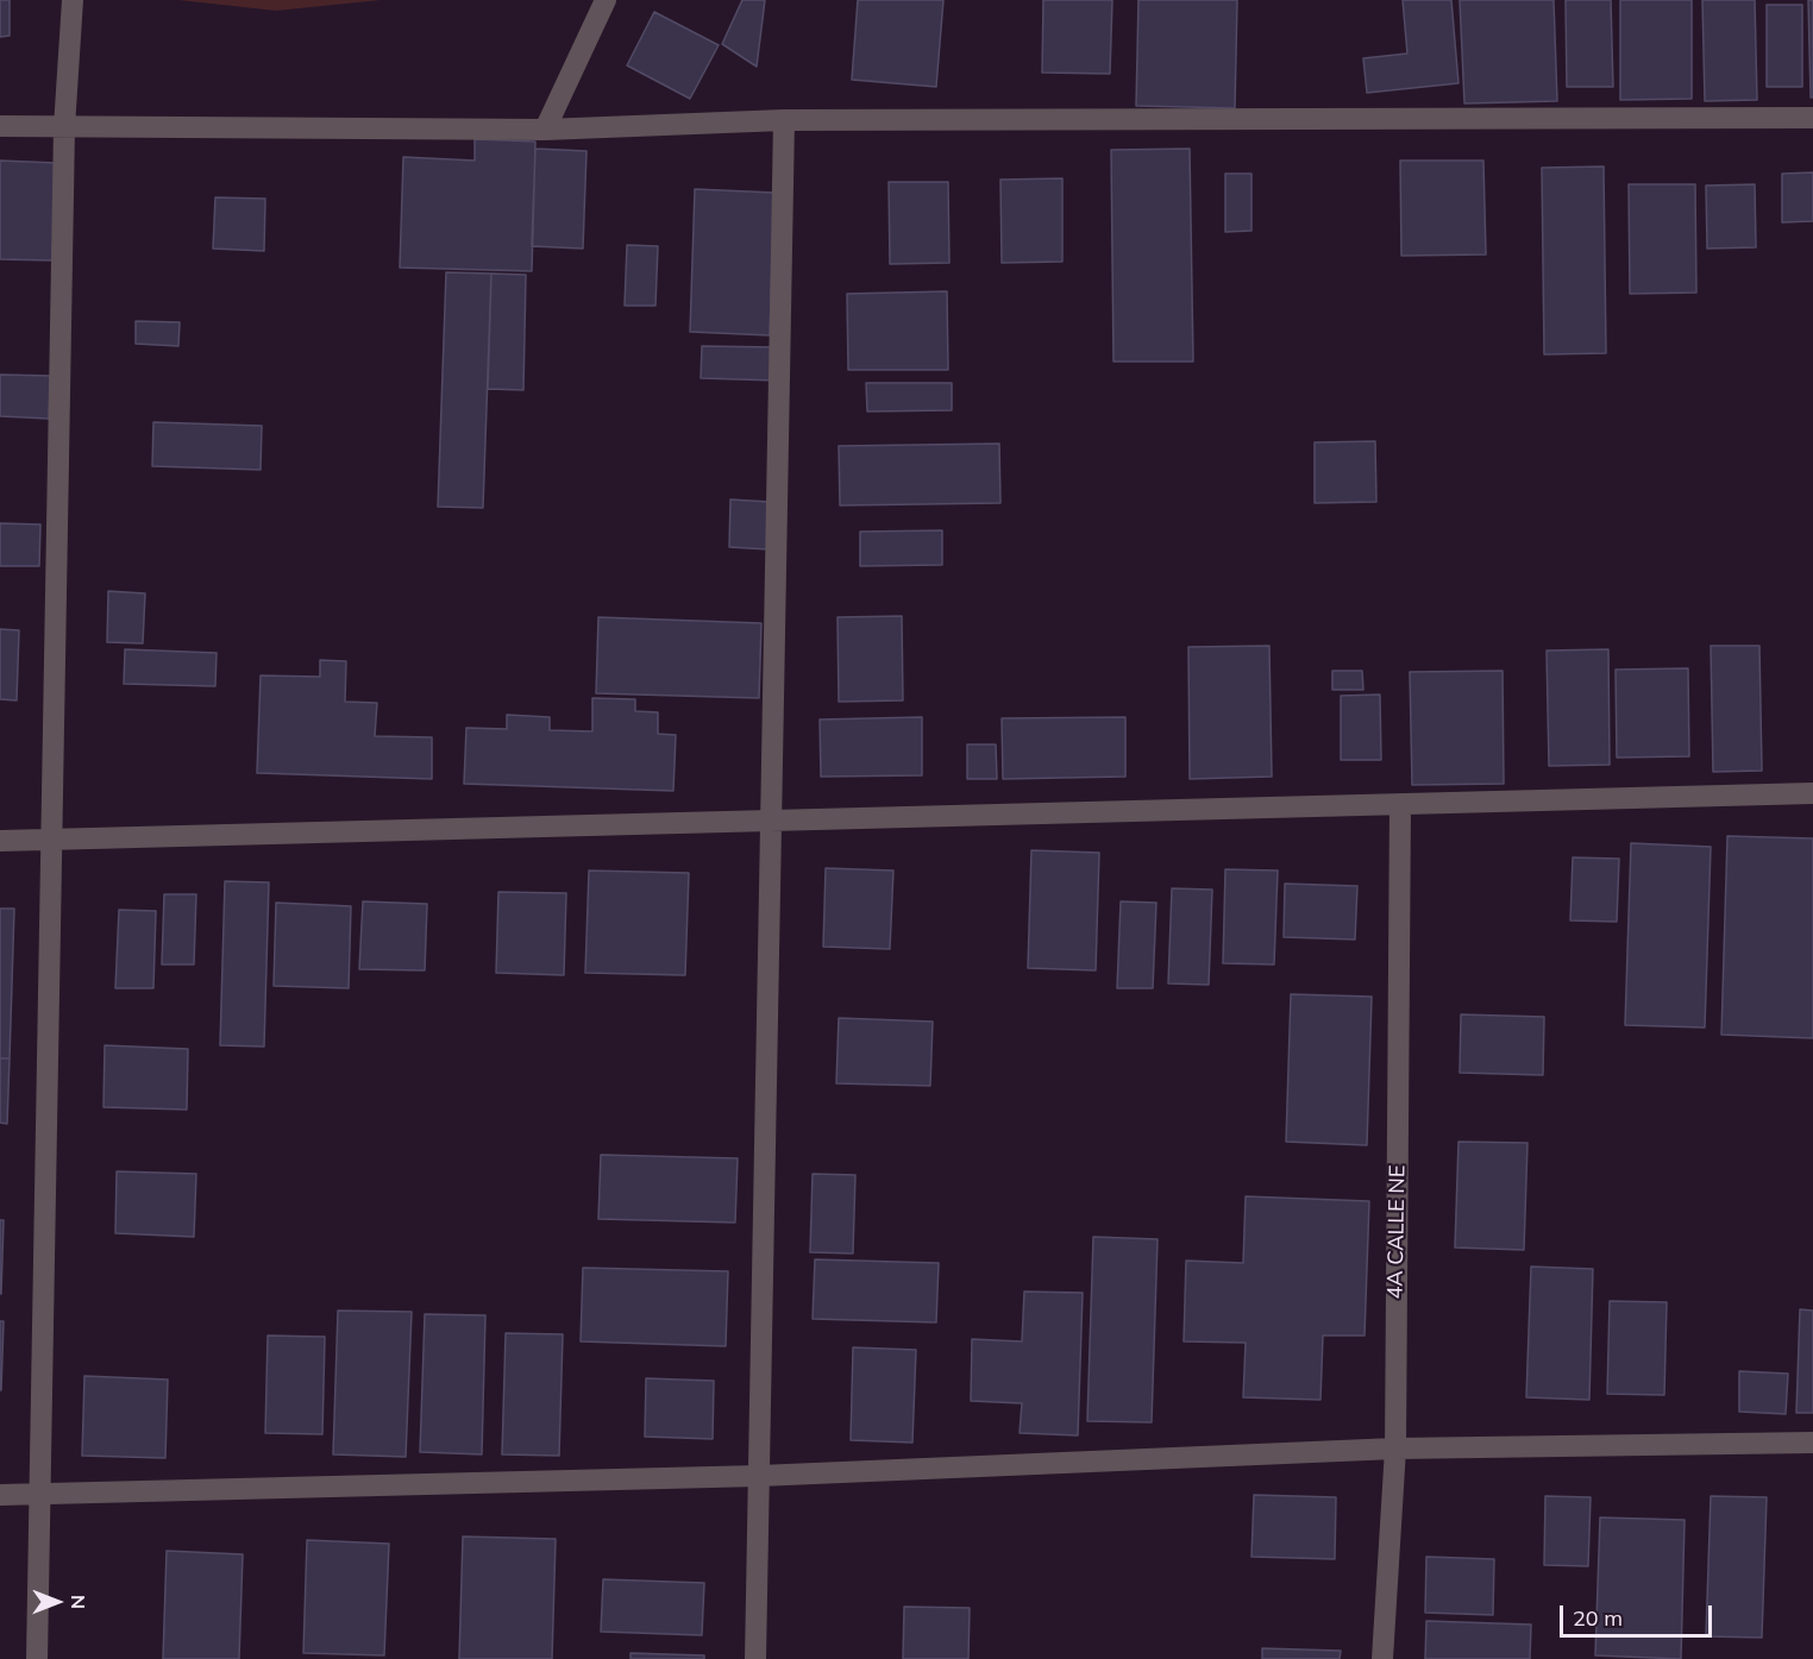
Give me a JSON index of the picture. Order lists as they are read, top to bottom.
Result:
{
  "streets": {
    "street": ["4A CALLE NE"]
  },
  "scale_bar": "20 m",
  "north": "right"
}
